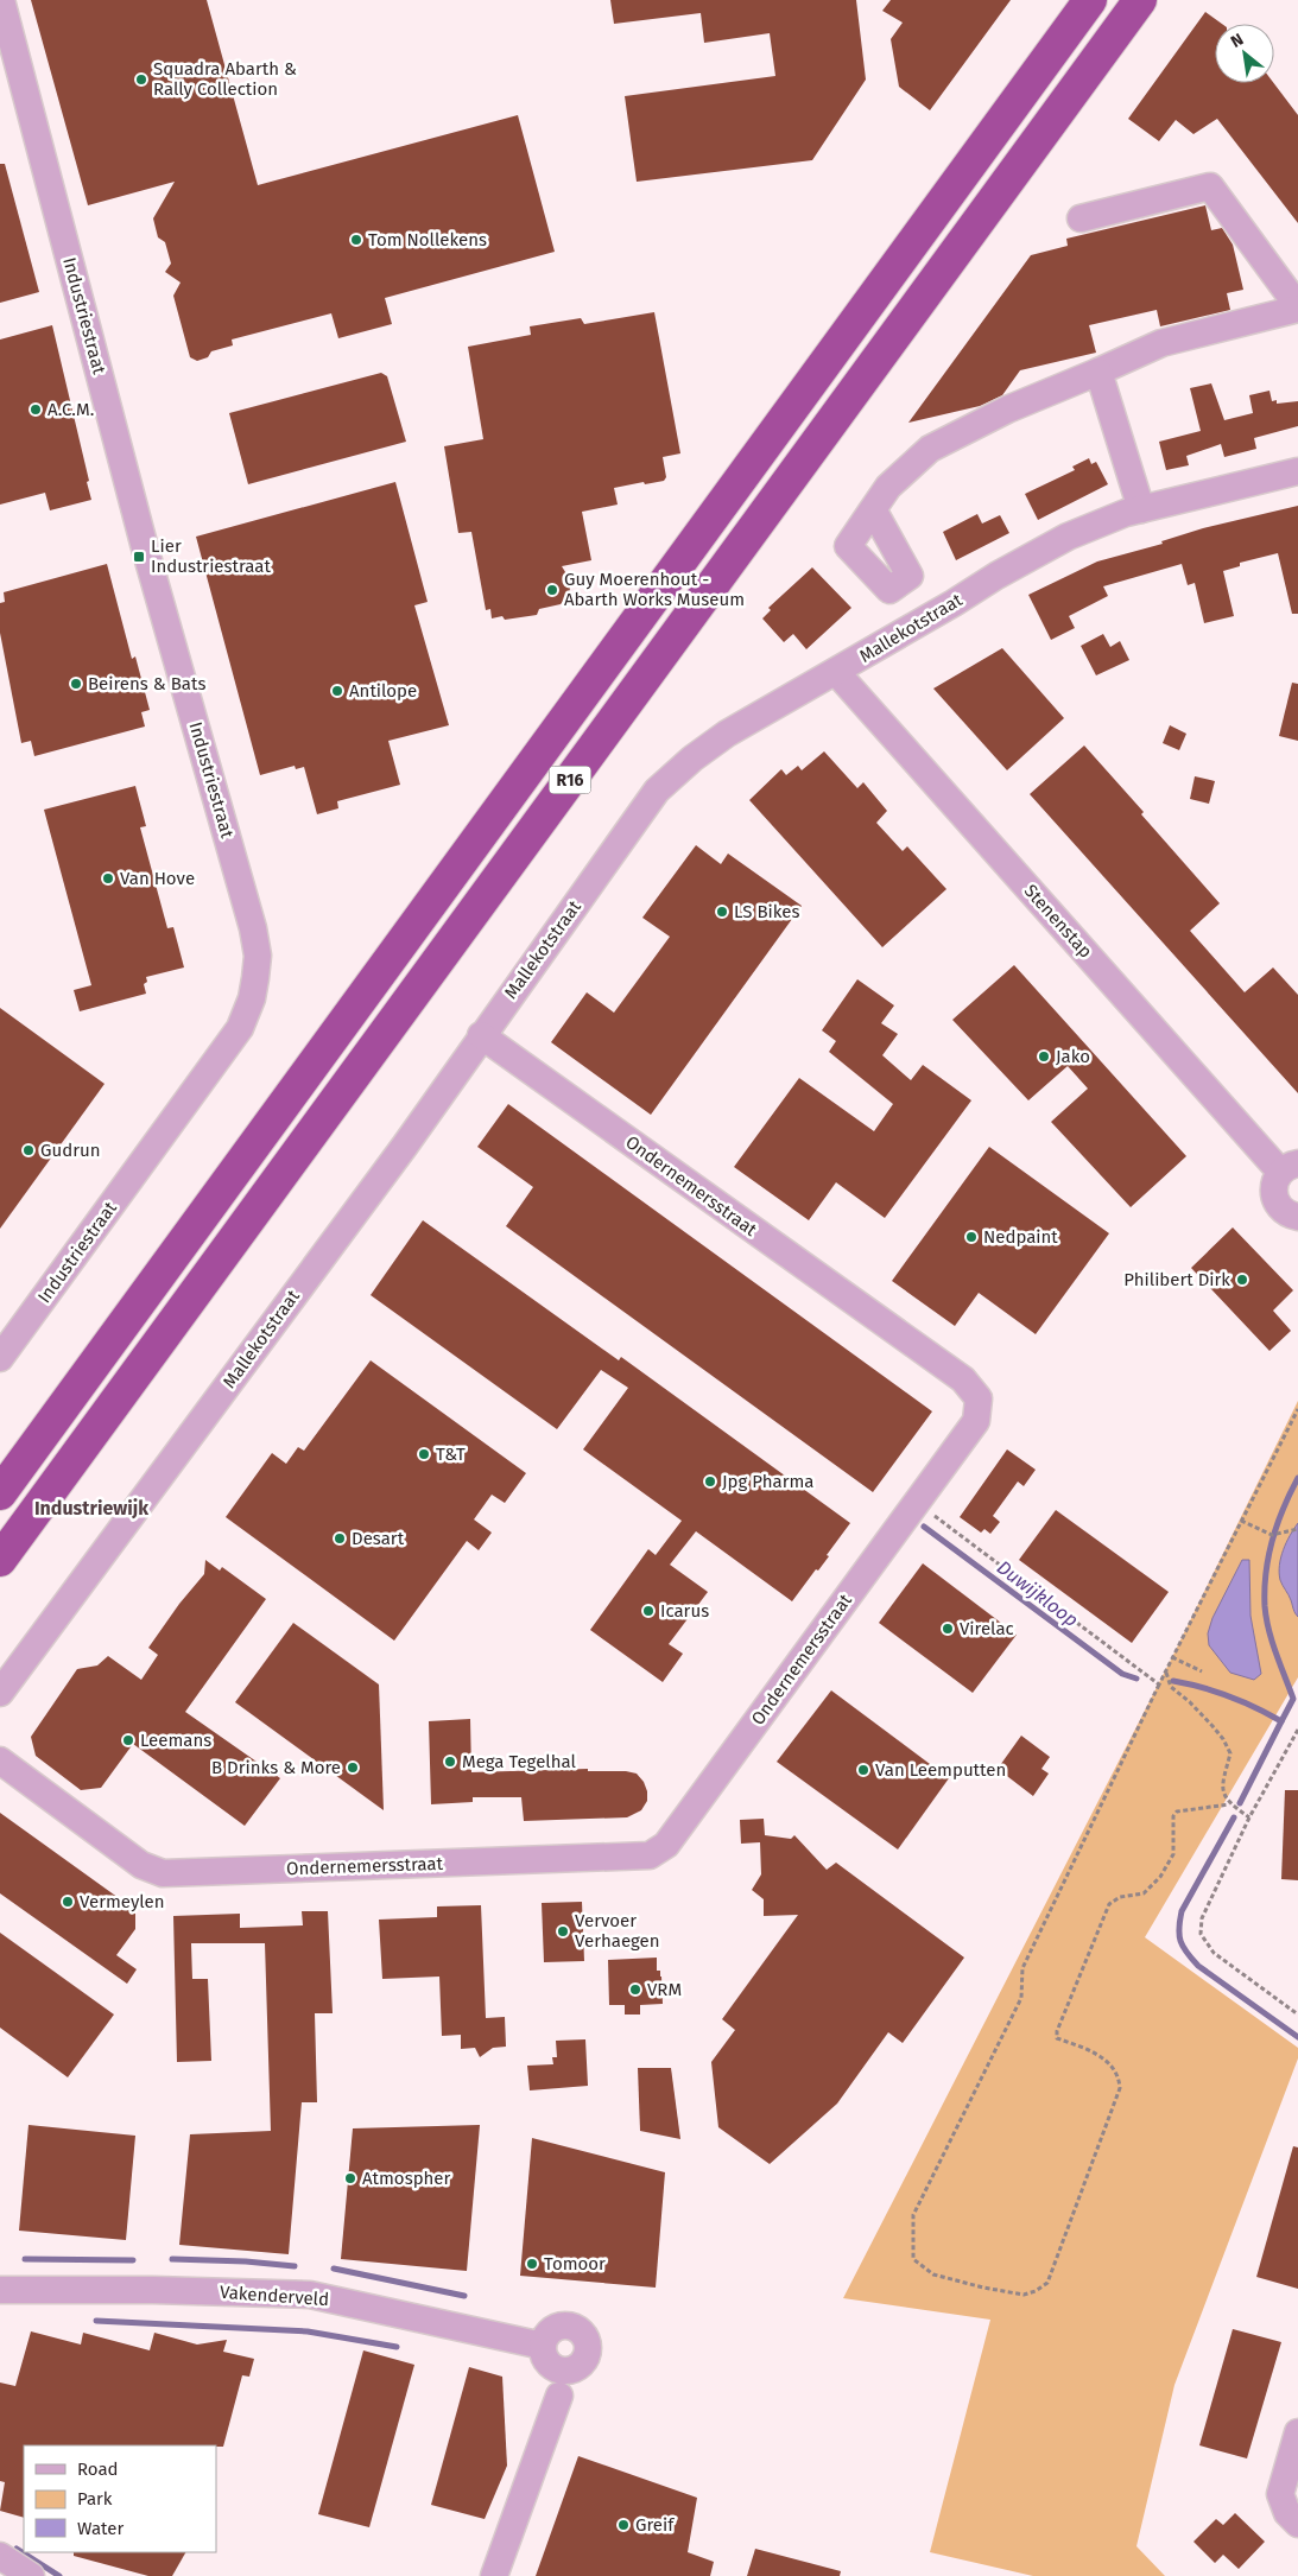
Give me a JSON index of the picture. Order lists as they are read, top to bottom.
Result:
{
  "streets": {
    "highway": ["R16"],
    "street": [
      "Industriestraat",
      "Mallekotstraat",
      "Stenenstap",
      "Ondernemersstraat",
      "Vakenderveld"
    ]
  },
  "crossings": [
    ["Mallekotstraat", "Stenenstap"],
    ["Mallekotstraat", "Ondernemersstraat"]
  ],
  "districts": ["Industriewijk"],
  "water": ["Duwijkloop"],
  "places": {
    "other": [
      "Squadra Abarth & Rally Collection",
      "Tom Nollekens",
      "A.C.M.",
      "Guy Moerenhout - Abarth Works Museum",
      "Beirens & Bats",
      "Antilope",
      "Van Hove",
      "LS Bikes",
      "Jako",
      "Gudrun",
      "Nedpaint",
      "Philibert Dirk",
      "T&T",
      "Jpg Pharma",
      "Desart",
      "Icarus",
      "Virelac",
      "Leemans",
      "Mega Tegelhal",
      "B Drinks & More",
      "Van Leemputten",
      "Vermeylen",
      "Vervoer Verhaegen",
      "VRM",
      "Atmospher",
      "Tomoor",
      "Greif"
    ],
    "transit": ["Lier Industriestraat"]
  },
  "legend": ["Road", "Park", "Water"],
  "north": "top left"
}
